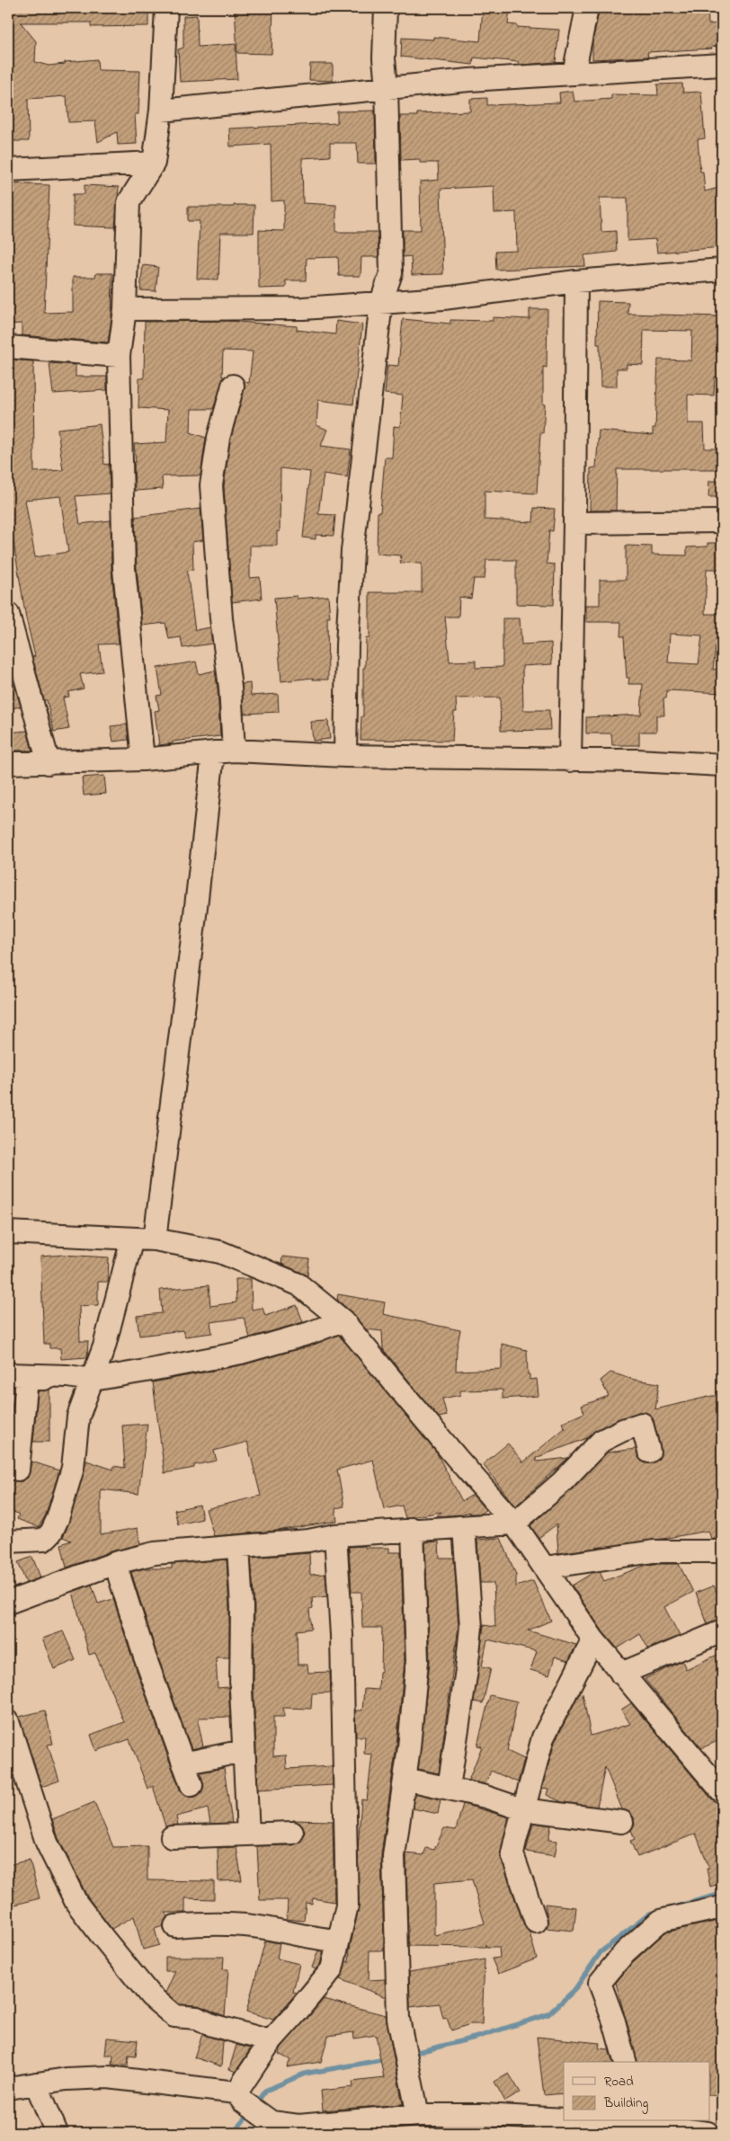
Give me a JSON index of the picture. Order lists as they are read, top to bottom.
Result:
{
  "legend": ["Road", "Building"]
}
